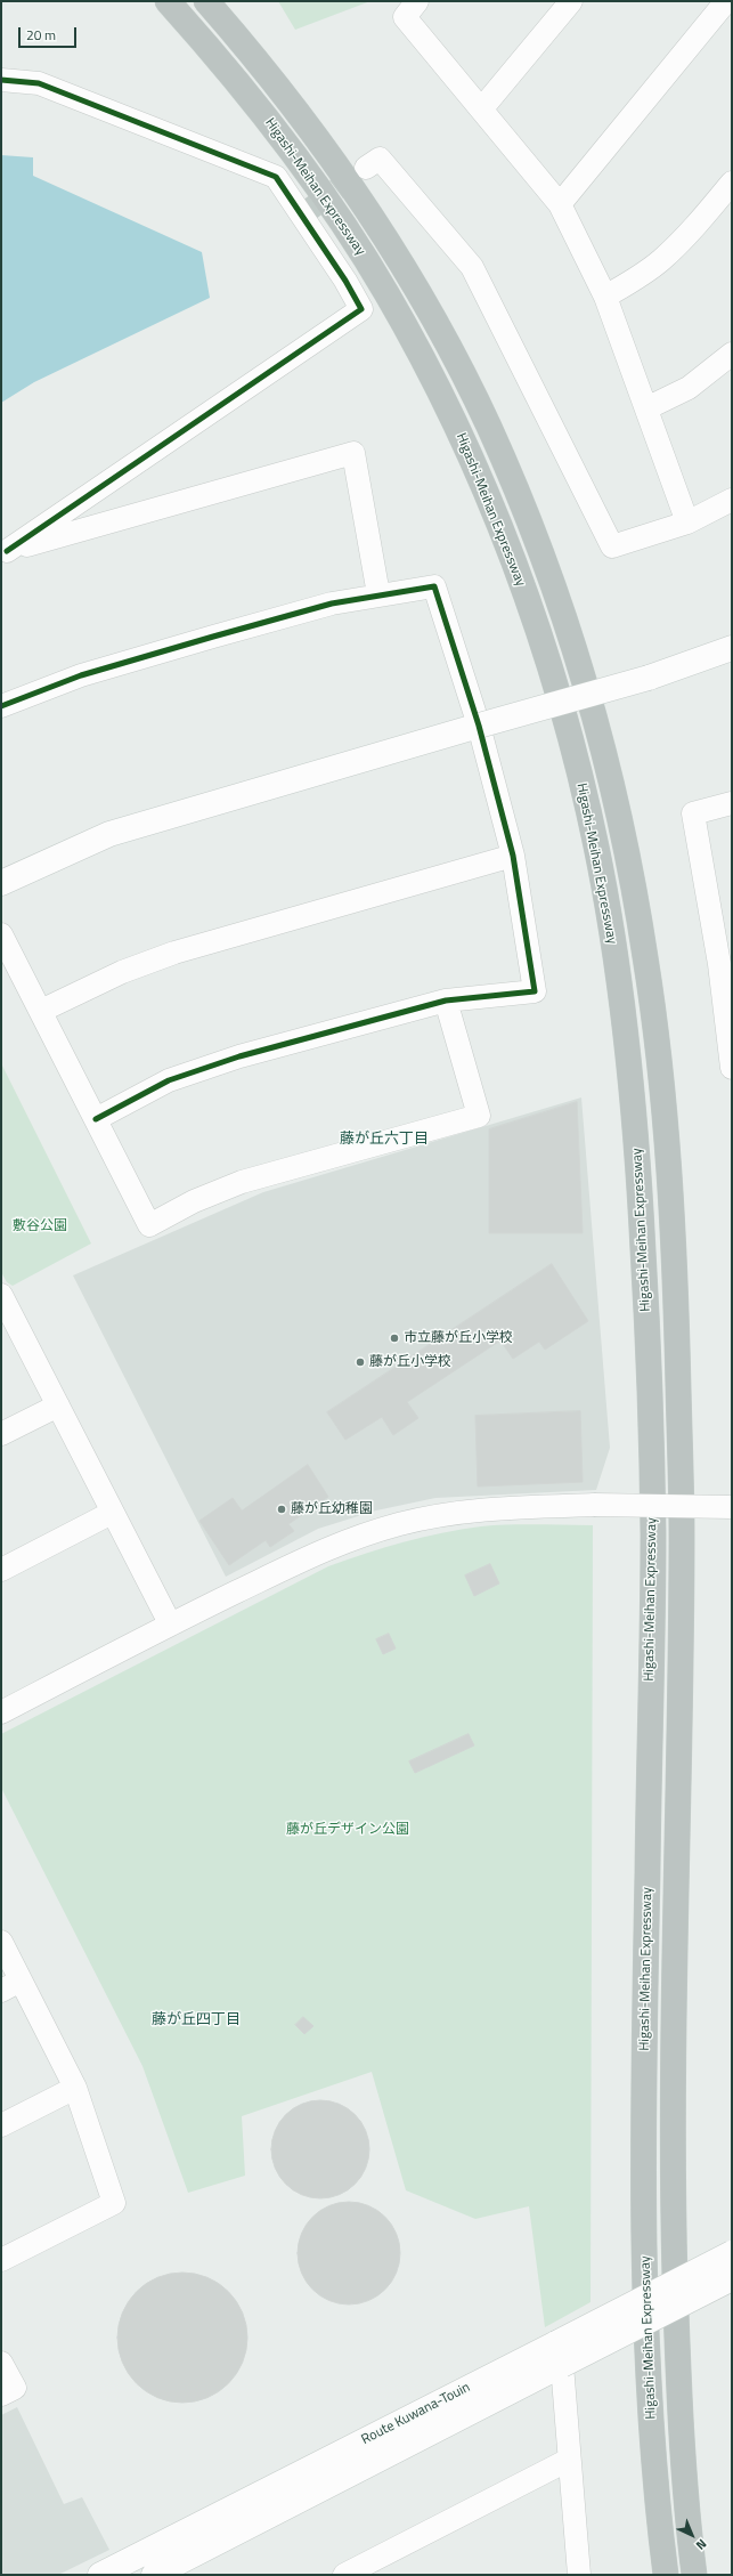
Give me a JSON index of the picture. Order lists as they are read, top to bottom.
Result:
{
  "streets": {
    "highway": ["Higashi-Meihan Expressway"],
    "main road": ["Route Kuwana-Touin"]
  },
  "districts": ["藤が丘六丁目", "藤が丘四丁目"],
  "parks": ["敷谷公園", "藤が丘デザイン公園"],
  "places": ["市立藤が丘小学校", "藤が丘小学校", "藤が丘幼稚園"],
  "scale_bar": "20 m",
  "north": "bottom right"
}
